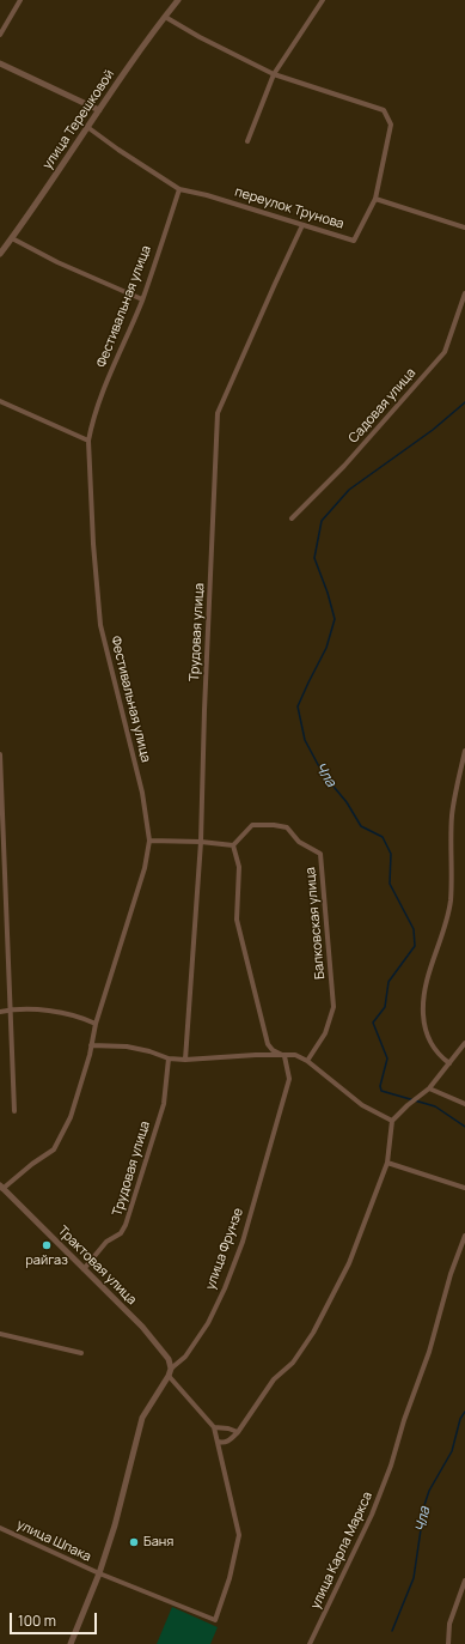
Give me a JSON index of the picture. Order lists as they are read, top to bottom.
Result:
{
  "streets": {
    "street": [
      "улица Терешковой",
      "переулок Трунова",
      "Фестивальная улица",
      "Садовая улица",
      "Трудовая улица",
      "Балковская улица",
      "улица Фрунзе",
      "Трактовая улица",
      "улица Шпака",
      "улица Карла Маркса"
    ]
  },
  "crossings": [
    ["улица Терешковой", "переулок Трунова"],
    ["переулок Трунова", "Фестивальная улица"],
    ["переулок Трунова", "Трудовая улица"],
    ["Фестивальная улица", "Трактовая улица"],
    ["Трудовая улица", "Трактовая улица"],
    ["улица Фрунзе", "Трактовая улица"]
  ],
  "water": ["Чла"],
  "places": ["райгаз", "Баня"],
  "scale_bar": "100 m"
}
